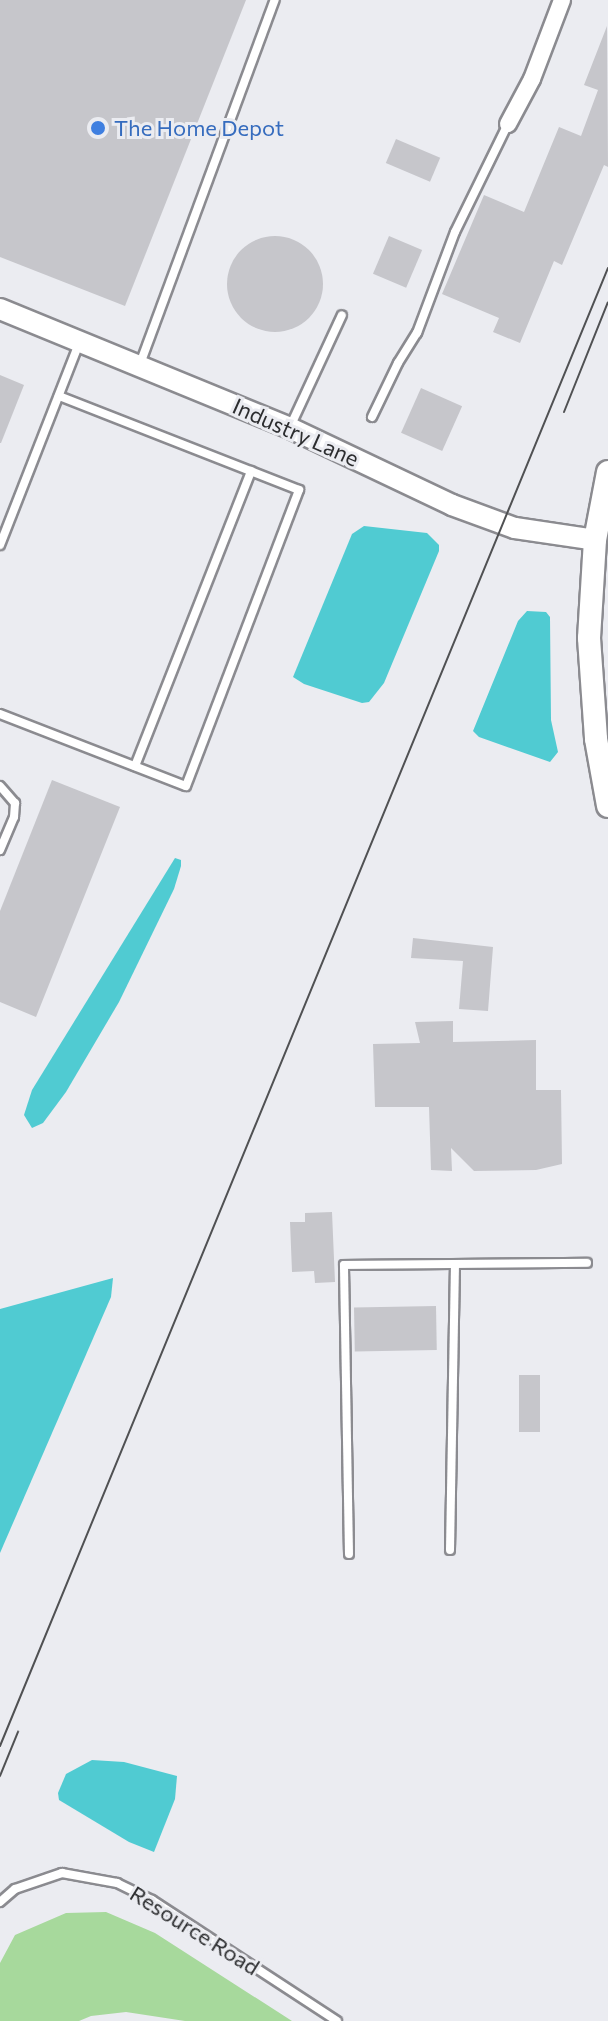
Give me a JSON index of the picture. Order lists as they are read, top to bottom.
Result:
{
  "streets": {
    "street": ["Industry Lane"],
    "lane": ["Resource Road"]
  },
  "places": ["The Home Depot"]
}
